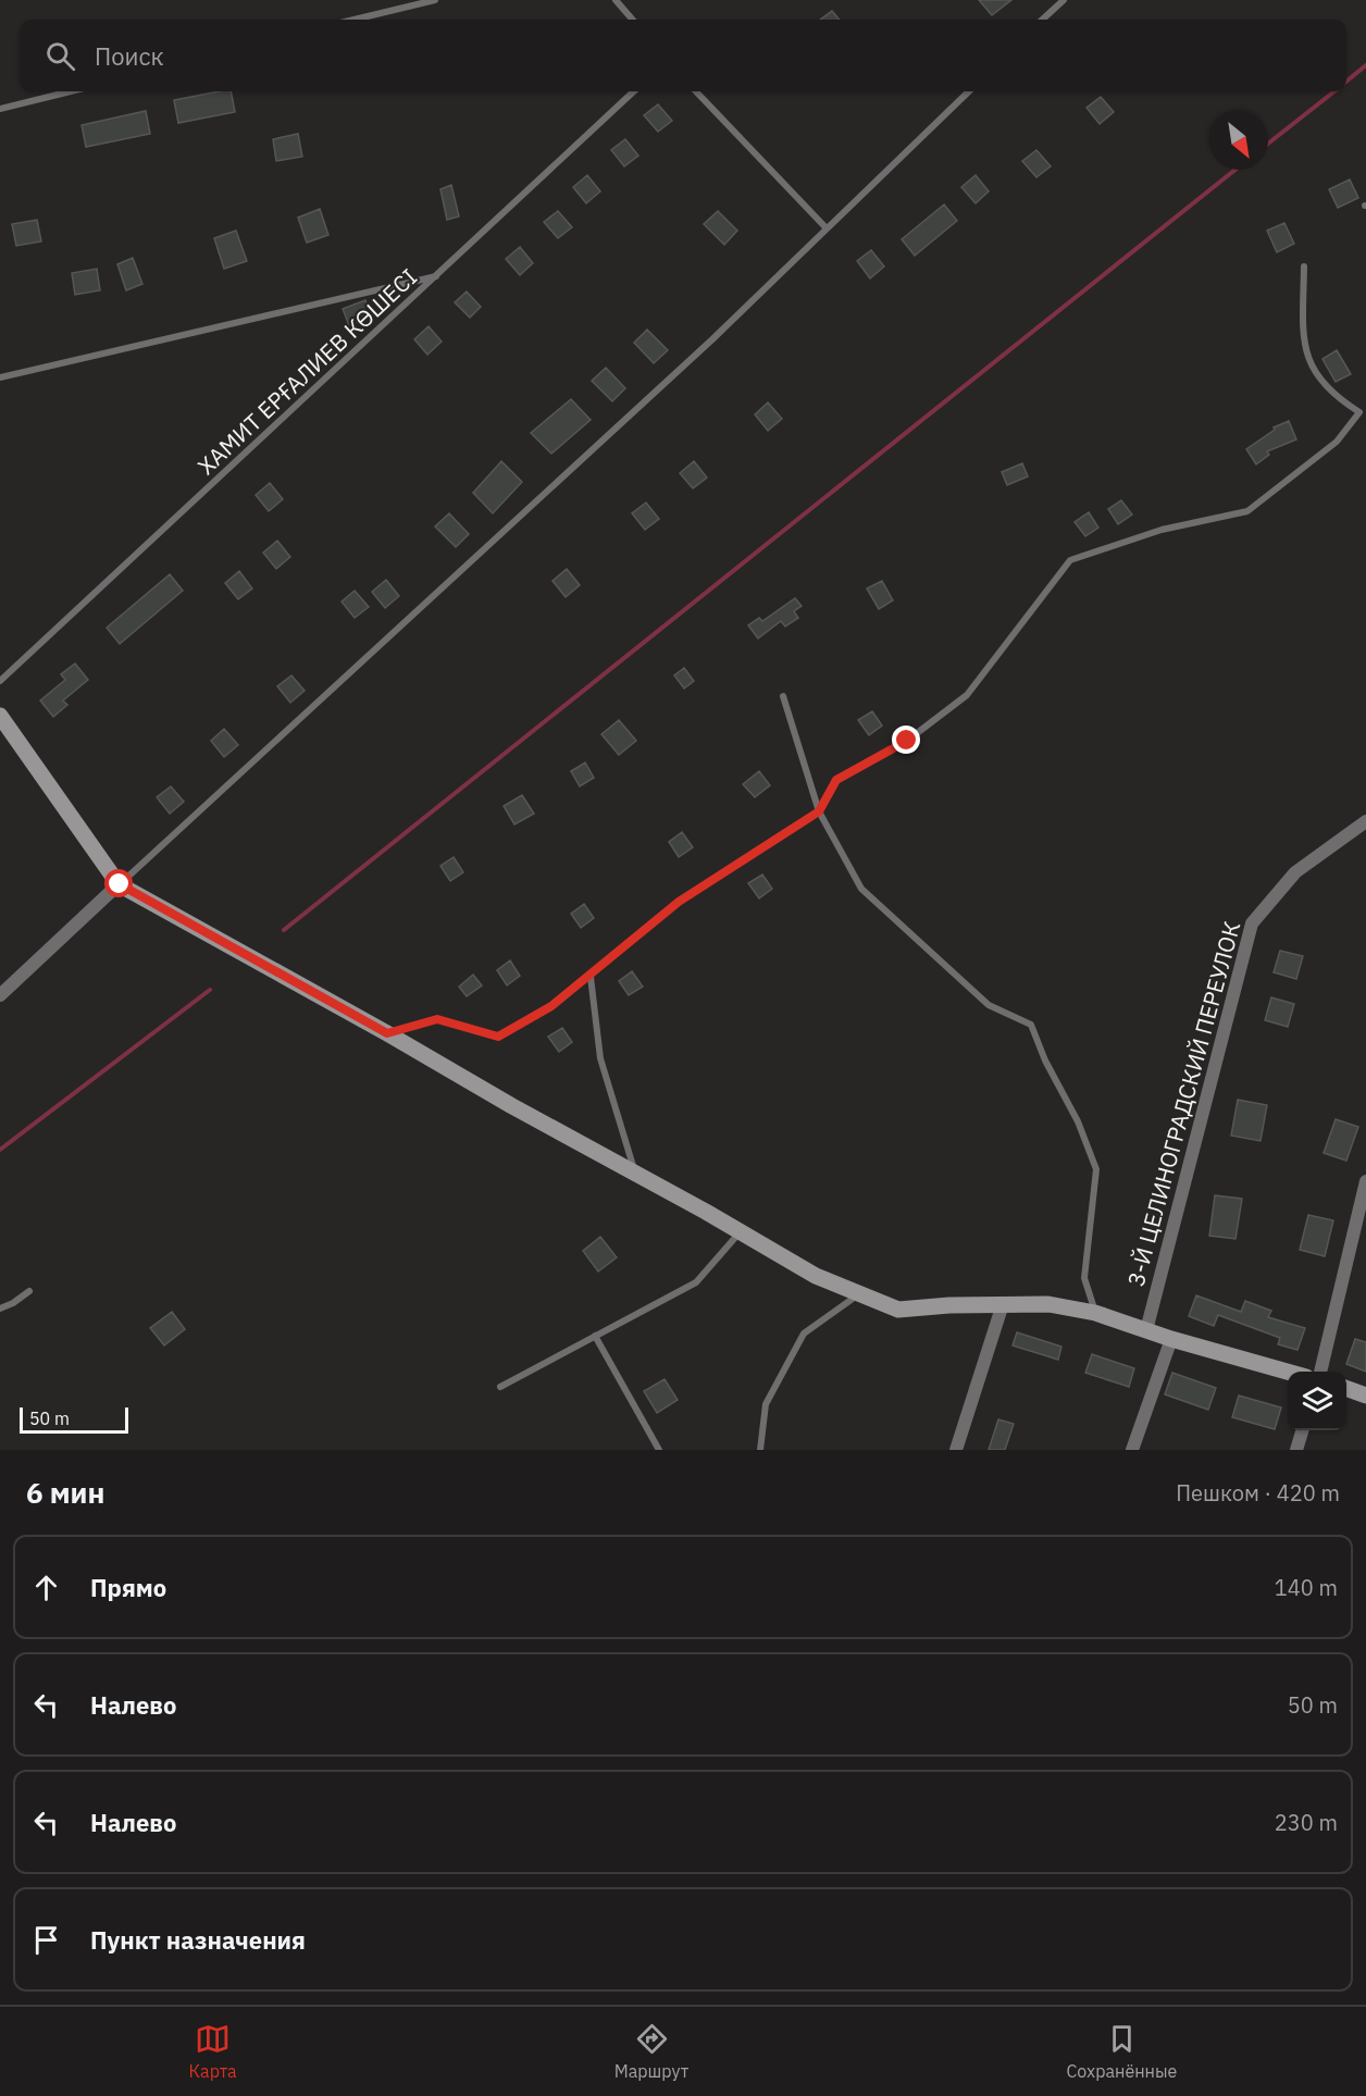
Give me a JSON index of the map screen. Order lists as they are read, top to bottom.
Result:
{
  "streets": {
    "street": ["3-Й ЦЕЛИНОГРАДСКИЙ ПЕРЕУЛОК"],
    "lane": ["ХАМИТ ЕРҒАЛИЕВ КӨШЕСІ"]
  },
  "scale_bar": "50 m",
  "north": "bottom right",
  "page": {
    "search": "Поиск",
    "scale": "50 m",
    "heading": ["6 мин", "Пешком · 420 m"],
    "list": [
      ["Прямо", "140 m"],
      ["Налево", "50 m"],
      ["Налево", "230 m"],
      "Пункт назначения"
    ],
    "nav": ["Карта", "Маршрут", "Сохранённые"]
  }
}
